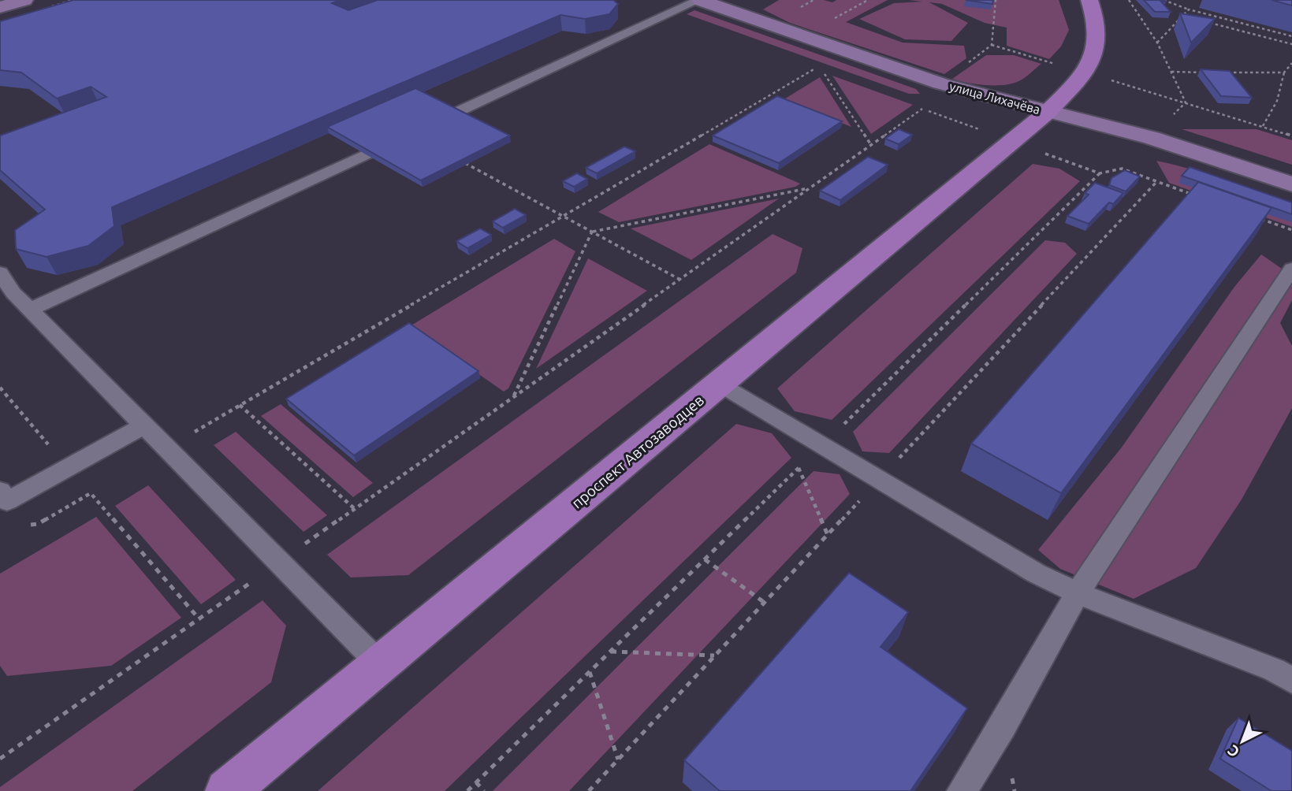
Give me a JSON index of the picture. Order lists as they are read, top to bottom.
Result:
{
  "streets": {
    "main road": ["улица Лихачёва", "проспект Автозаводцев"]
  },
  "crossings": [
    ["улица Лихачёва", "проспект Автозаводцев"]
  ],
  "north": "bottom left"
}
